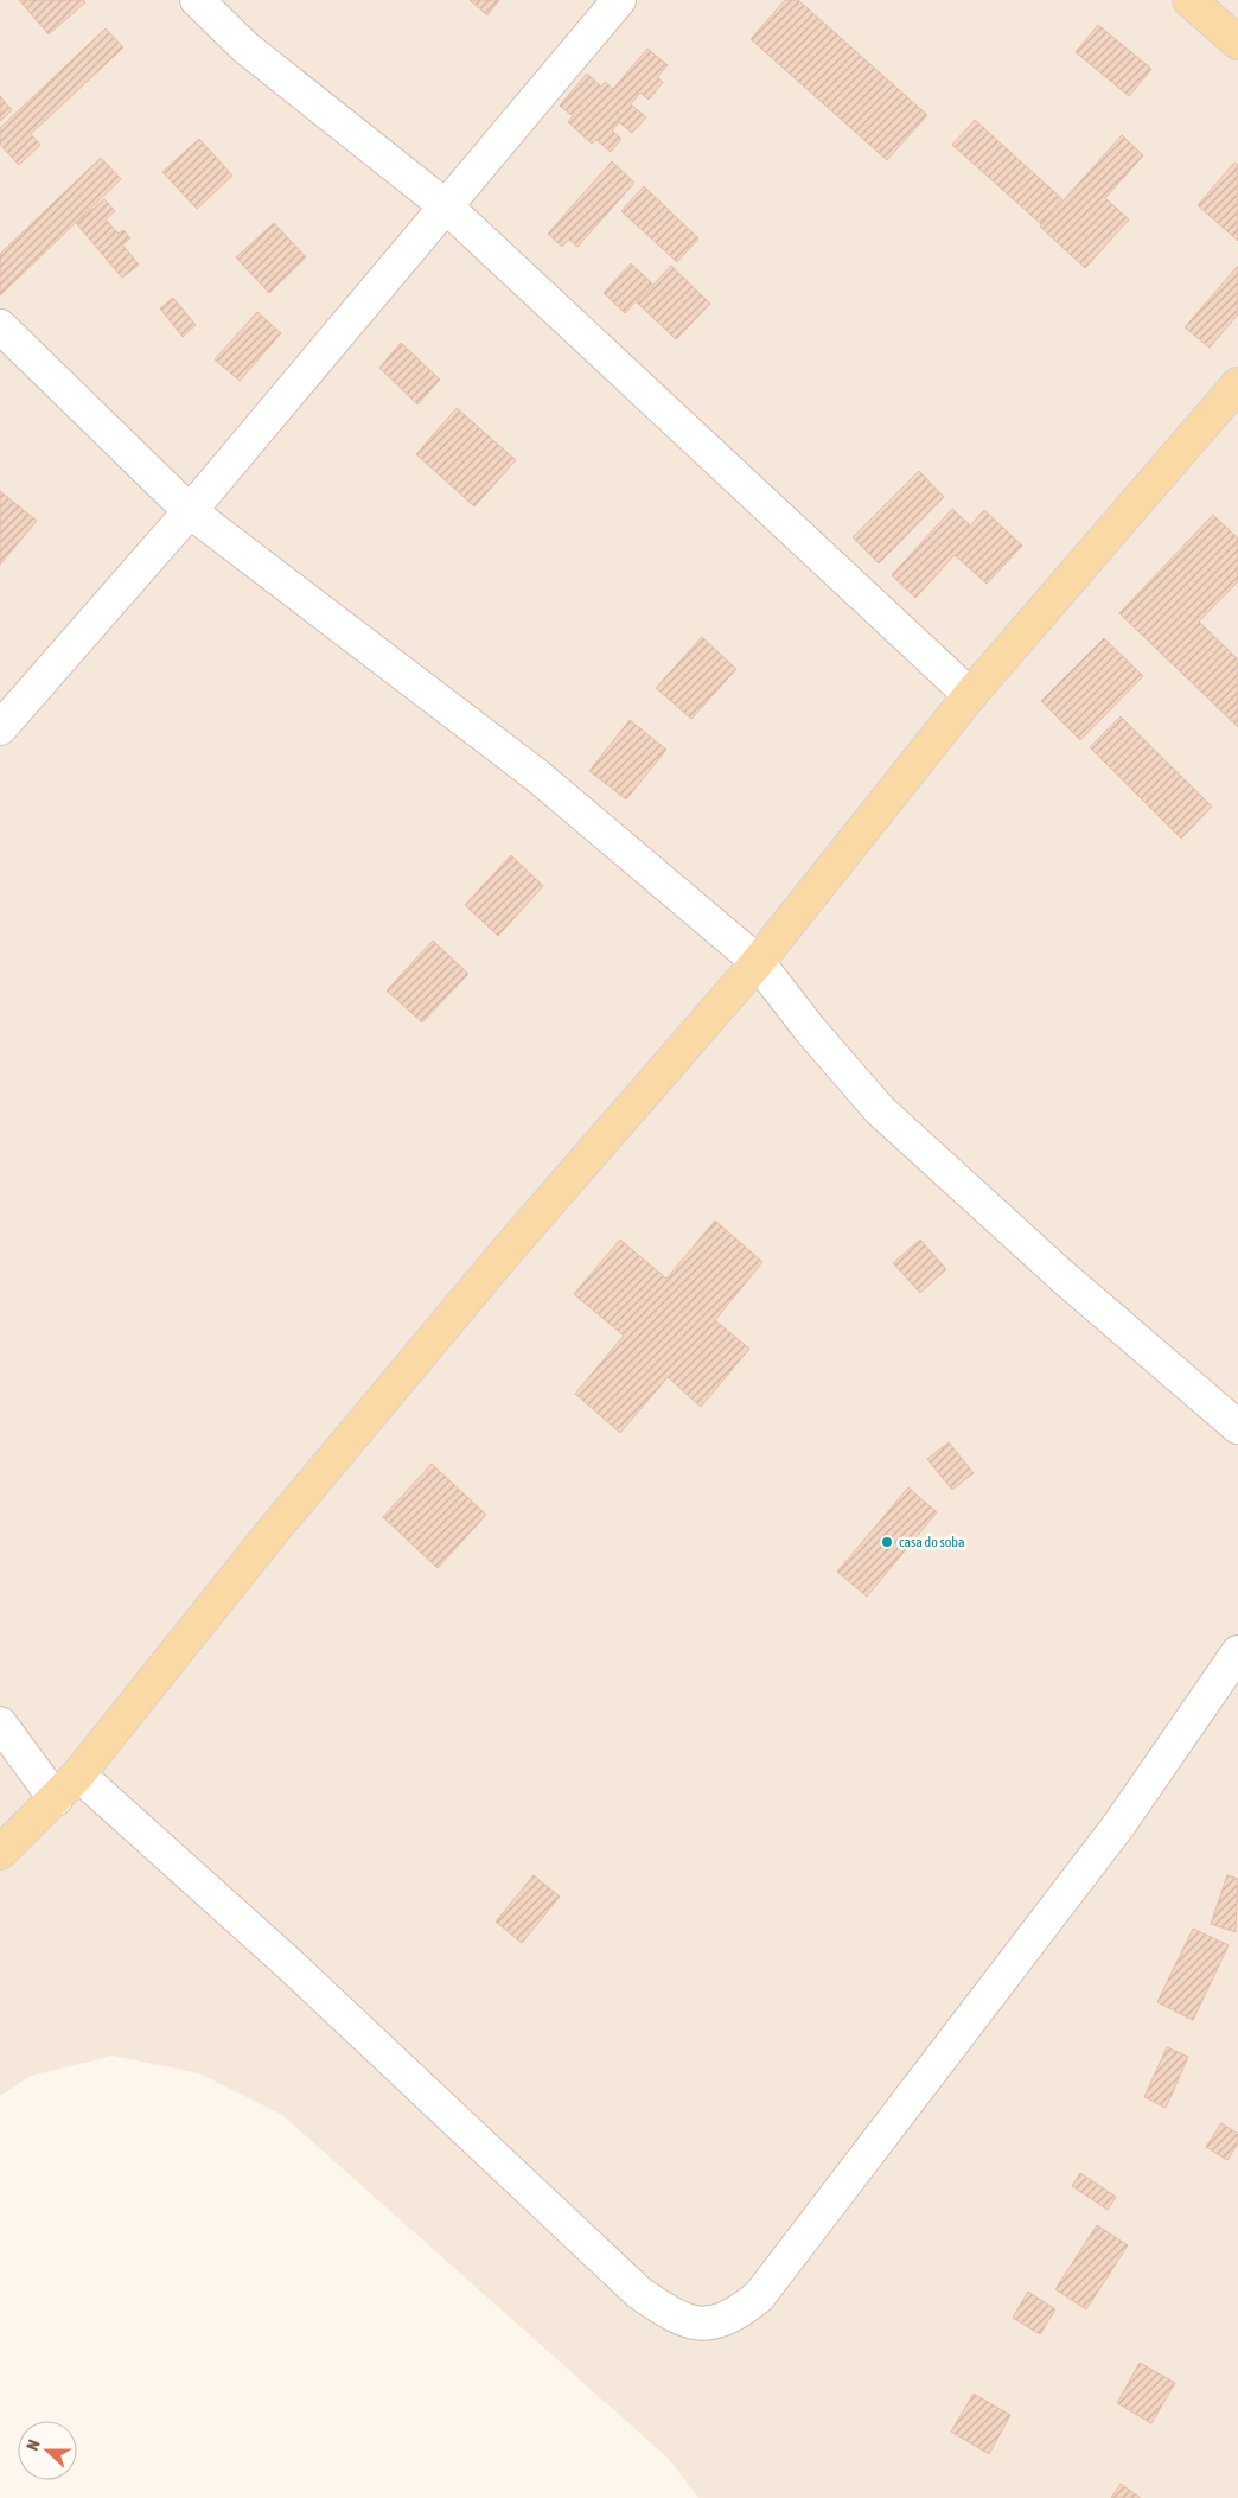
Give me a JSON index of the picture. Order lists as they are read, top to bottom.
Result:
{
  "places": ["casa do soba"],
  "north": "left"
}
